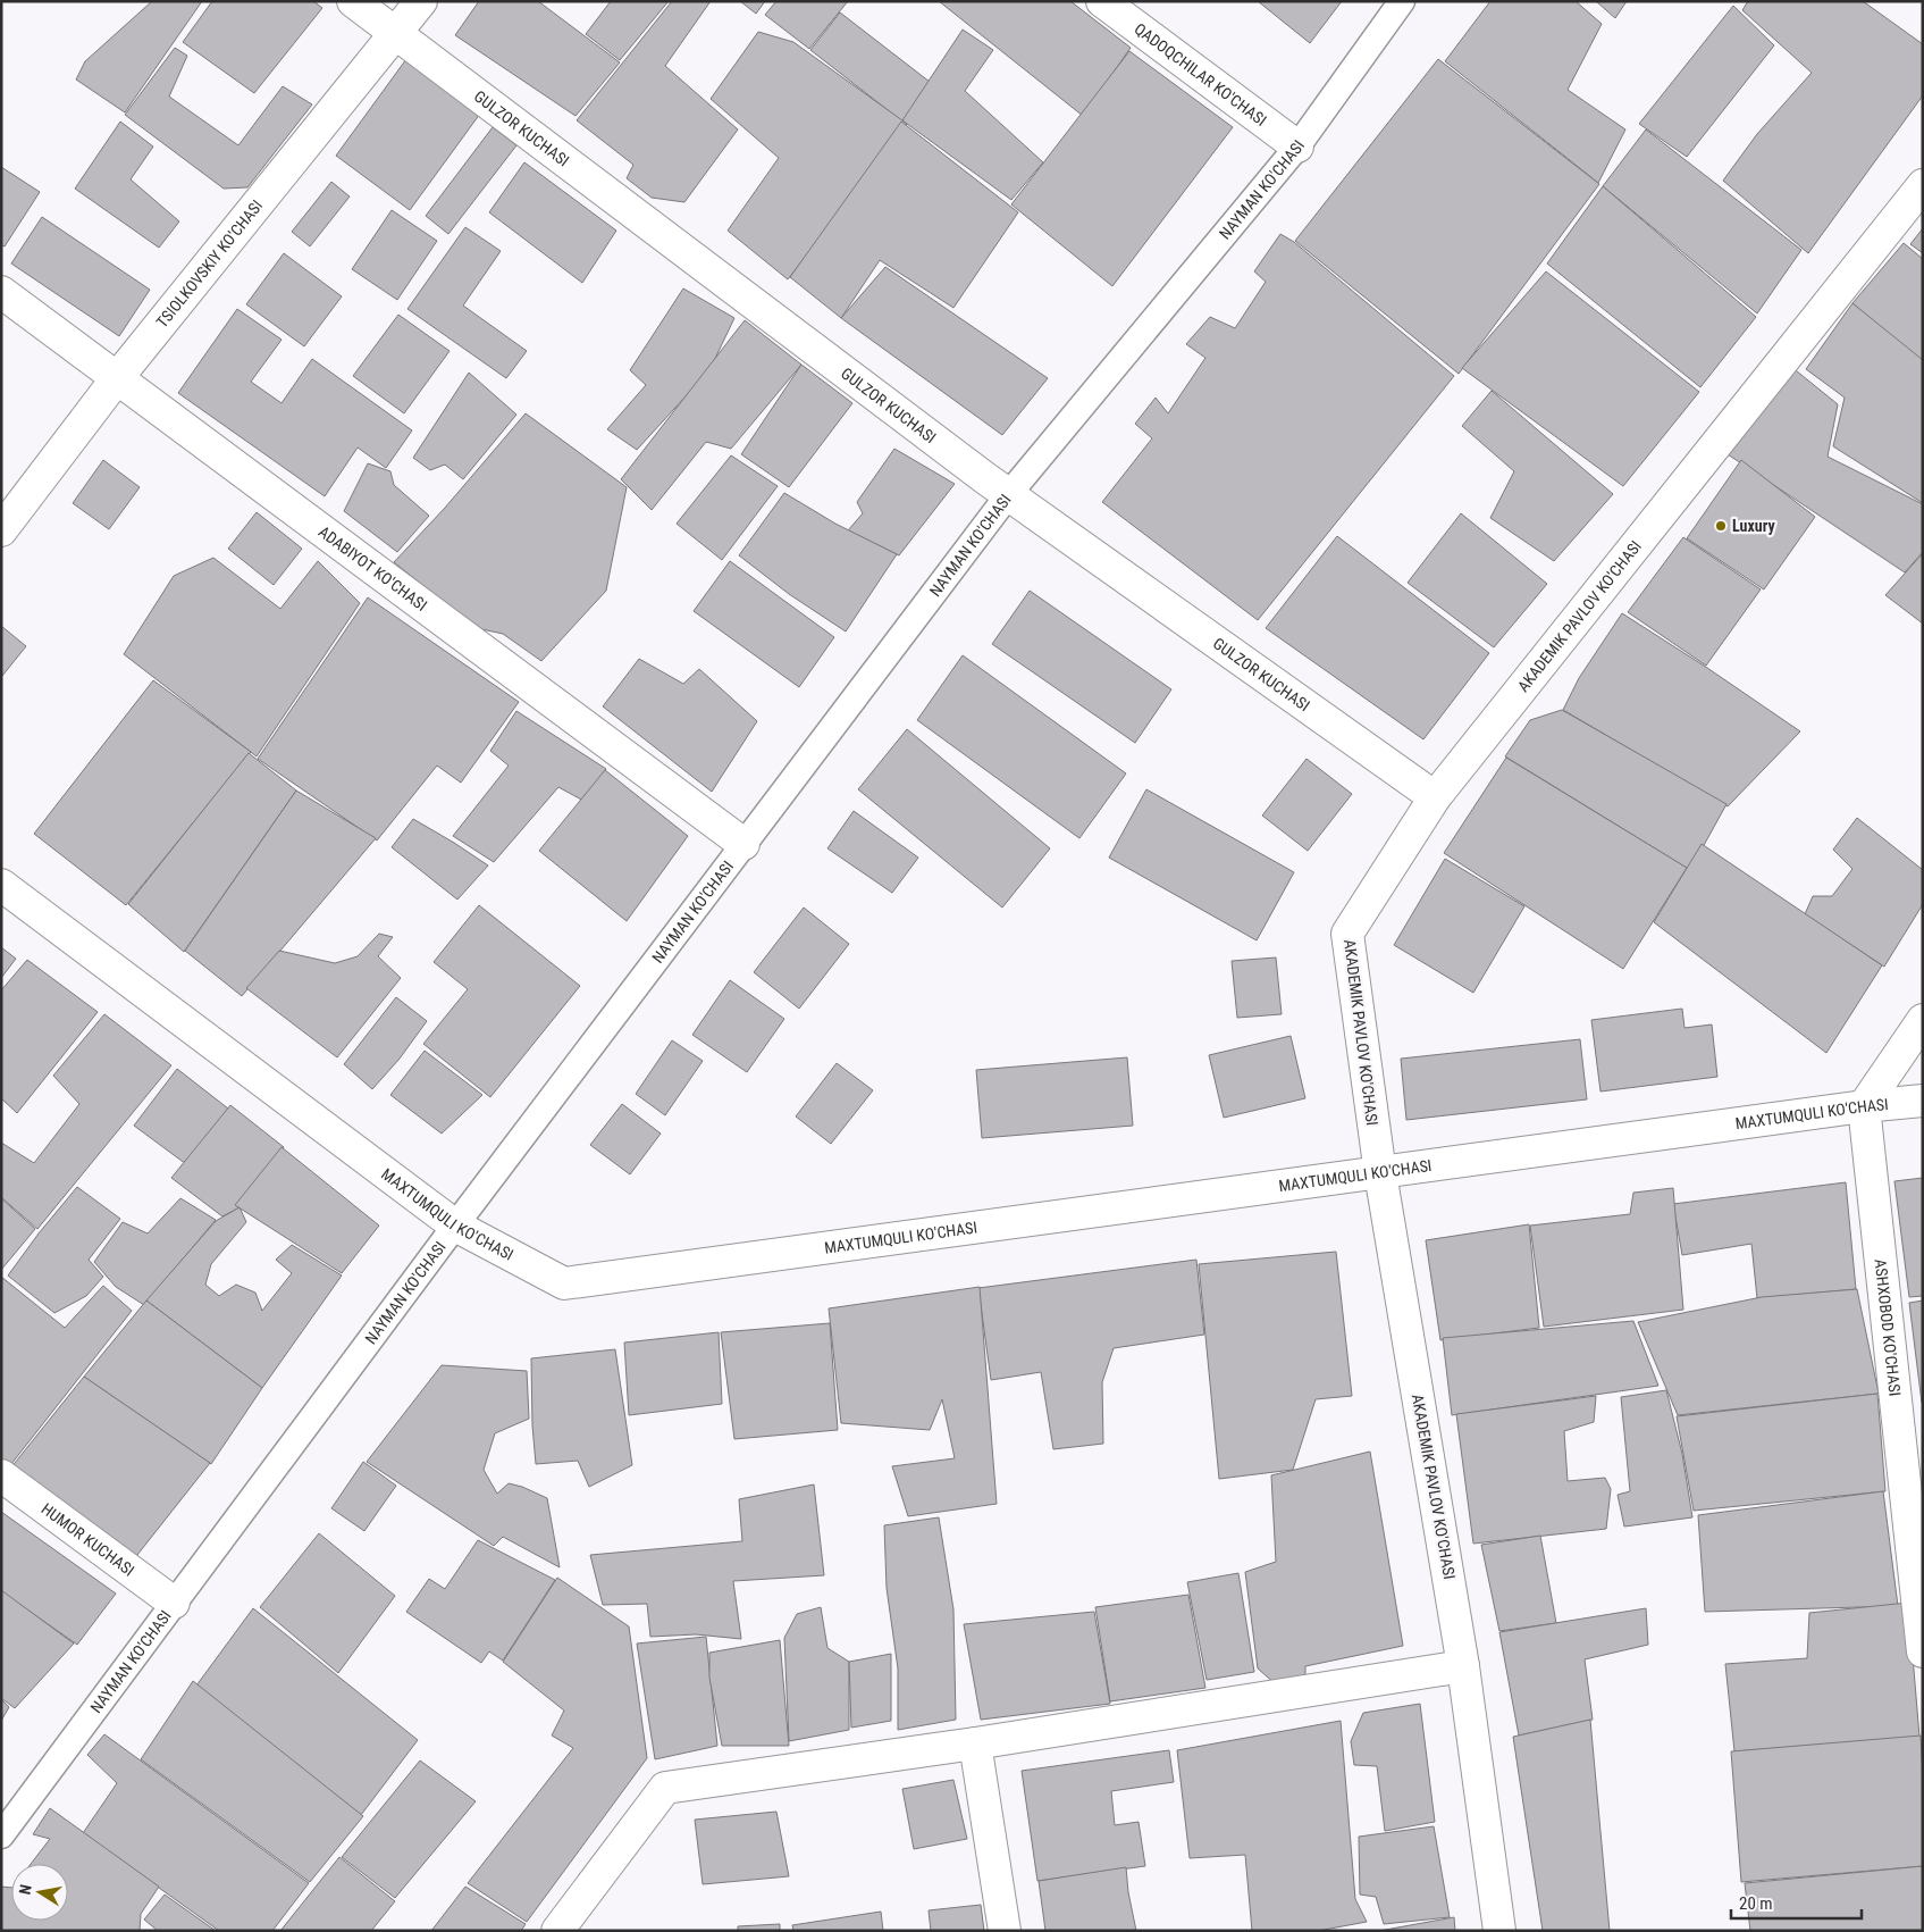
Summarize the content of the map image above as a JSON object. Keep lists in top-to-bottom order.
{
  "streets": {
    "street": [
      "QADOQCHILAR KO'CHASI",
      "GULZOR KUCHASI",
      "TSIOLKOVSKIY KO'CHASI",
      "ADABIYOT KO'CHASI",
      "AKADEMIK PAVLOV KO'CHASI",
      "MAXTUMQULI KO'CHASI",
      "ASHXOBOD KO'CHASI",
      "HUMOR KUCHASI"
    ],
    "lane": ["NAYMAN KO'CHASI"]
  },
  "crossings": [
    ["QADOQCHILAR KO'CHASI", "NAYMAN KO'CHASI"],
    ["GULZOR KUCHASI", "NAYMAN KO'CHASI"],
    ["GULZOR KUCHASI", "TSIOLKOVSKIY KO'CHASI"],
    ["GULZOR KUCHASI", "AKADEMIK PAVLOV KO'CHASI"],
    ["NAYMAN KO'CHASI", "ADABIYOT KO'CHASI"],
    ["NAYMAN KO'CHASI", "MAXTUMQULI KO'CHASI"],
    ["NAYMAN KO'CHASI", "HUMOR KUCHASI"],
    ["TSIOLKOVSKIY KO'CHASI", "ADABIYOT KO'CHASI"],
    ["AKADEMIK PAVLOV KO'CHASI", "MAXTUMQULI KO'CHASI"],
    ["MAXTUMQULI KO'CHASI", "ASHXOBOD KO'CHASI"]
  ],
  "places": ["Luxury"],
  "scale_bar": "20 m",
  "north": "left"
}
